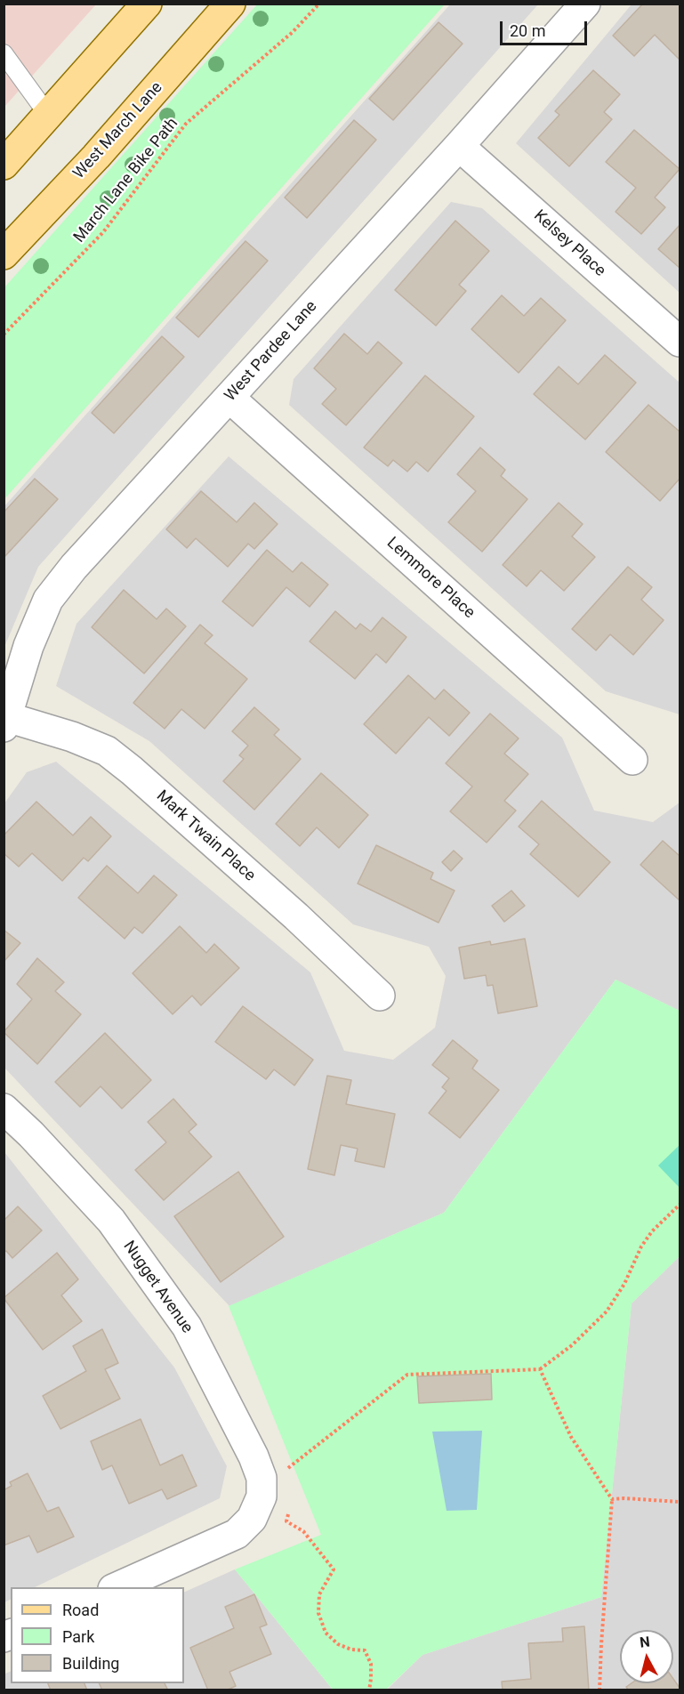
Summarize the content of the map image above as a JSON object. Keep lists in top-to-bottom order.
{
  "streets": {
    "main road": ["West March Lane"],
    "street": [
      "Kelsey Place",
      "West Pardee Lane",
      "Lemmore Place",
      "Mark Twain Place",
      "Nugget Avenue"
    ],
    "path": ["March Lane Bike Path"]
  },
  "crossings": [
    ["Kelsey Place", "West Pardee Lane"],
    ["West Pardee Lane", "Lemmore Place"],
    ["West Pardee Lane", "Mark Twain Place"]
  ],
  "legend": ["Road", "Park", "Building"],
  "scale_bar": "20 m",
  "north": "top"
}
